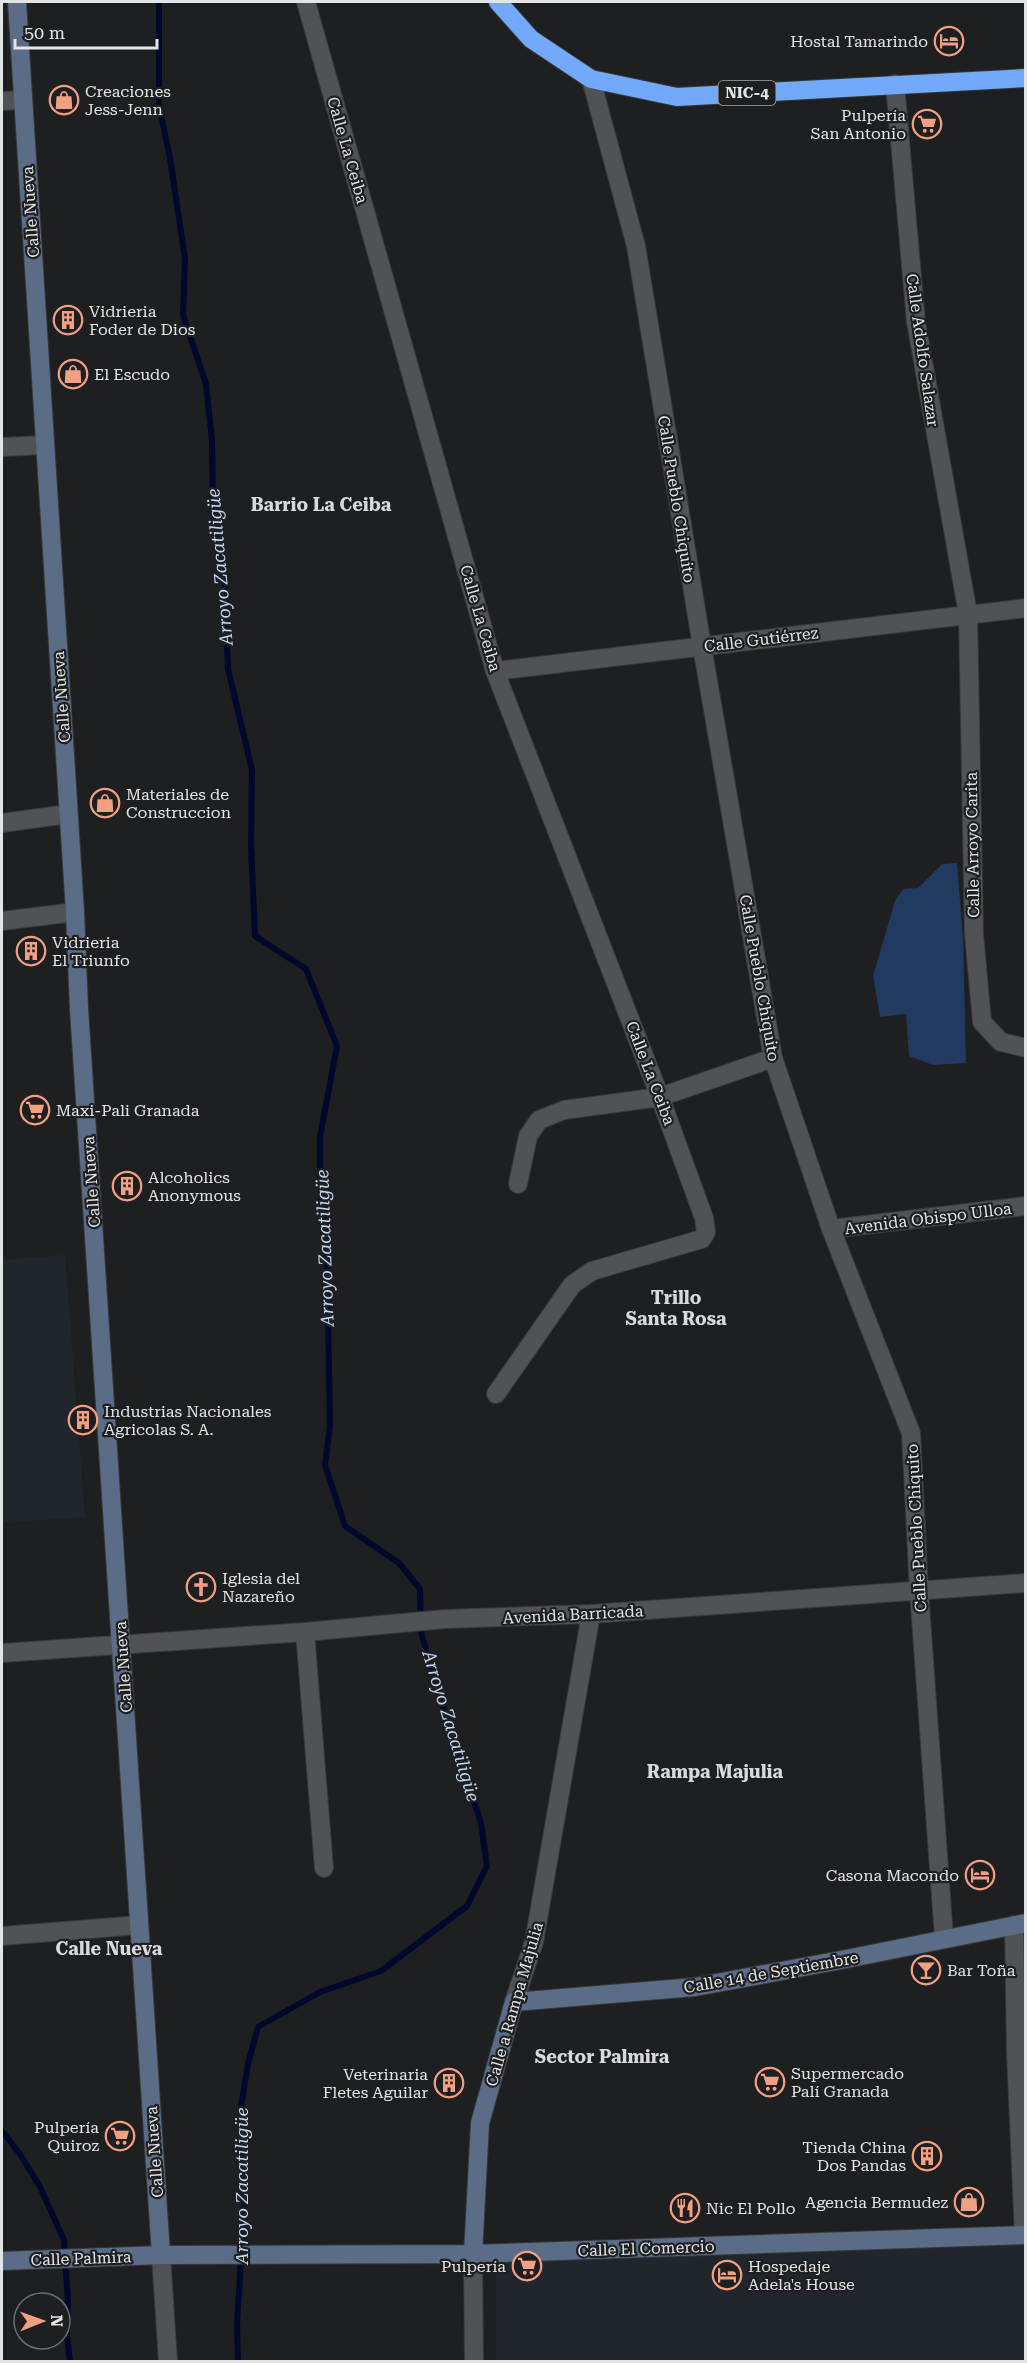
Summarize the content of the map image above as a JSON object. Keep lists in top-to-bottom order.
{
  "streets": {
    "highway": ["NIC-4"],
    "street": [
      "Calle La Ceiba",
      "Calle Nueva",
      "Calle Adolfo Salazar",
      "Calle Pueblo Chiquito",
      "Calle Gutiérrez",
      "Calle Arroyo Carita",
      "Avenida Obispo Ulloa",
      "Avenida Barricada",
      "Calle 14 de Septiembre",
      "Calle a Rampa Majulia",
      "Calle El Comercio",
      "Calle Palmira"
    ]
  },
  "crossings": [
    ["NIC-4", "Calle Adolfo Salazar"],
    ["NIC-4", "Calle Pueblo Chiquito"],
    ["Calle La Ceiba", "Calle Gutiérrez"],
    ["Calle Nueva", "Avenida Barricada"],
    ["Calle Nueva", "Calle Palmira"],
    ["Calle Adolfo Salazar", "Calle Gutiérrez"],
    ["Calle Adolfo Salazar", "Calle Arroyo Carita"],
    ["Calle Pueblo Chiquito", "Calle Gutiérrez"],
    ["Calle Pueblo Chiquito", "Avenida Obispo Ulloa"],
    ["Calle Pueblo Chiquito", "Avenida Barricada"],
    ["Calle Pueblo Chiquito", "Calle 14 de Septiembre"],
    ["Calle Gutiérrez", "Calle Arroyo Carita"],
    ["Avenida Barricada", "Calle a Rampa Majulia"],
    ["Calle 14 de Septiembre", "Calle a Rampa Majulia"],
    ["Calle a Rampa Majulia", "Calle El Comercio"],
    ["Calle El Comercio", "Calle Palmira"]
  ],
  "districts": [
    "Barrio La Ceiba",
    "Trillo Santa Rosa",
    "Rampa Majulia",
    "Calle Nueva",
    "Sector Palmira"
  ],
  "water": ["Arroyo Zacatiligüe"],
  "places": {
    "hotel": ["Hostal Tamarindo", "Casona Macondo", "Hospedaje Adela's House"],
    "shop": [
      "Creaciones Jess-Jenn",
      "El Escudo",
      "Materiales de Construccion",
      "Agencia Bermudez"
    ],
    "supermarket": [
      "Pulpería San Antonio",
      "Maxi-Pali Granada",
      "Supermercado Palí Granada",
      "Pulpería Quiroz",
      "Pulpería"
    ],
    "building": [
      "Vidrieria Foder de Dios",
      "Vidrieria El Triunfo",
      "Alcoholics Anonymous",
      "Industrias Nacionales Agricolas S. A.",
      "Veterinaria Fletes Aguilar",
      "Tienda China Dos Pandas"
    ],
    "church": ["Iglesia del Nazareño"],
    "bar": ["Bar Toña"],
    "restaurant": ["Nic El Pollo"]
  },
  "scale_bar": "50 m",
  "north": "right"
}
